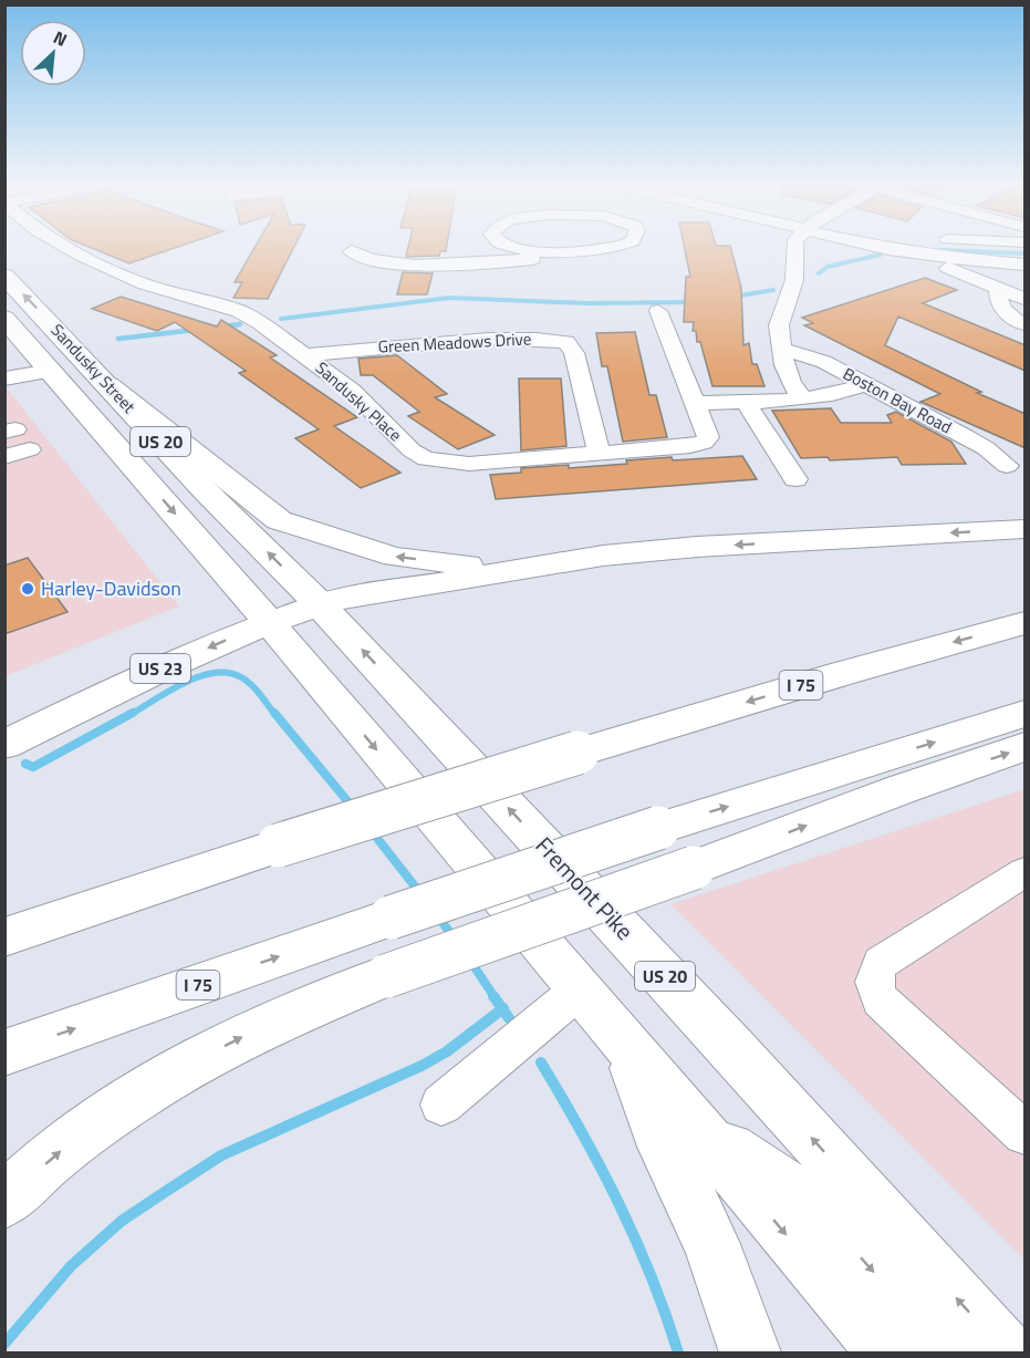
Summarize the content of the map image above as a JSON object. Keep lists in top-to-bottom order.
{
  "streets": {
    "main road": [
      "Sandusky Street",
      "US 20",
      "US 23",
      "I 75",
      "Fremont Pike"
    ],
    "street": ["Green Meadows Drive", "Boston Bay Road", "Sandusky Place"]
  },
  "crossings": [
    ["Green Meadows Drive", "Sandusky Place"],
    ["Sandusky Street", "US 20"],
    ["Sandusky Street", "US 23"],
    ["Sandusky Street", "Fremont Pike"],
    ["US 20", "US 23"],
    ["US 23", "Fremont Pike"]
  ],
  "places": ["Harley-Davidson"],
  "north": "top right"
}
